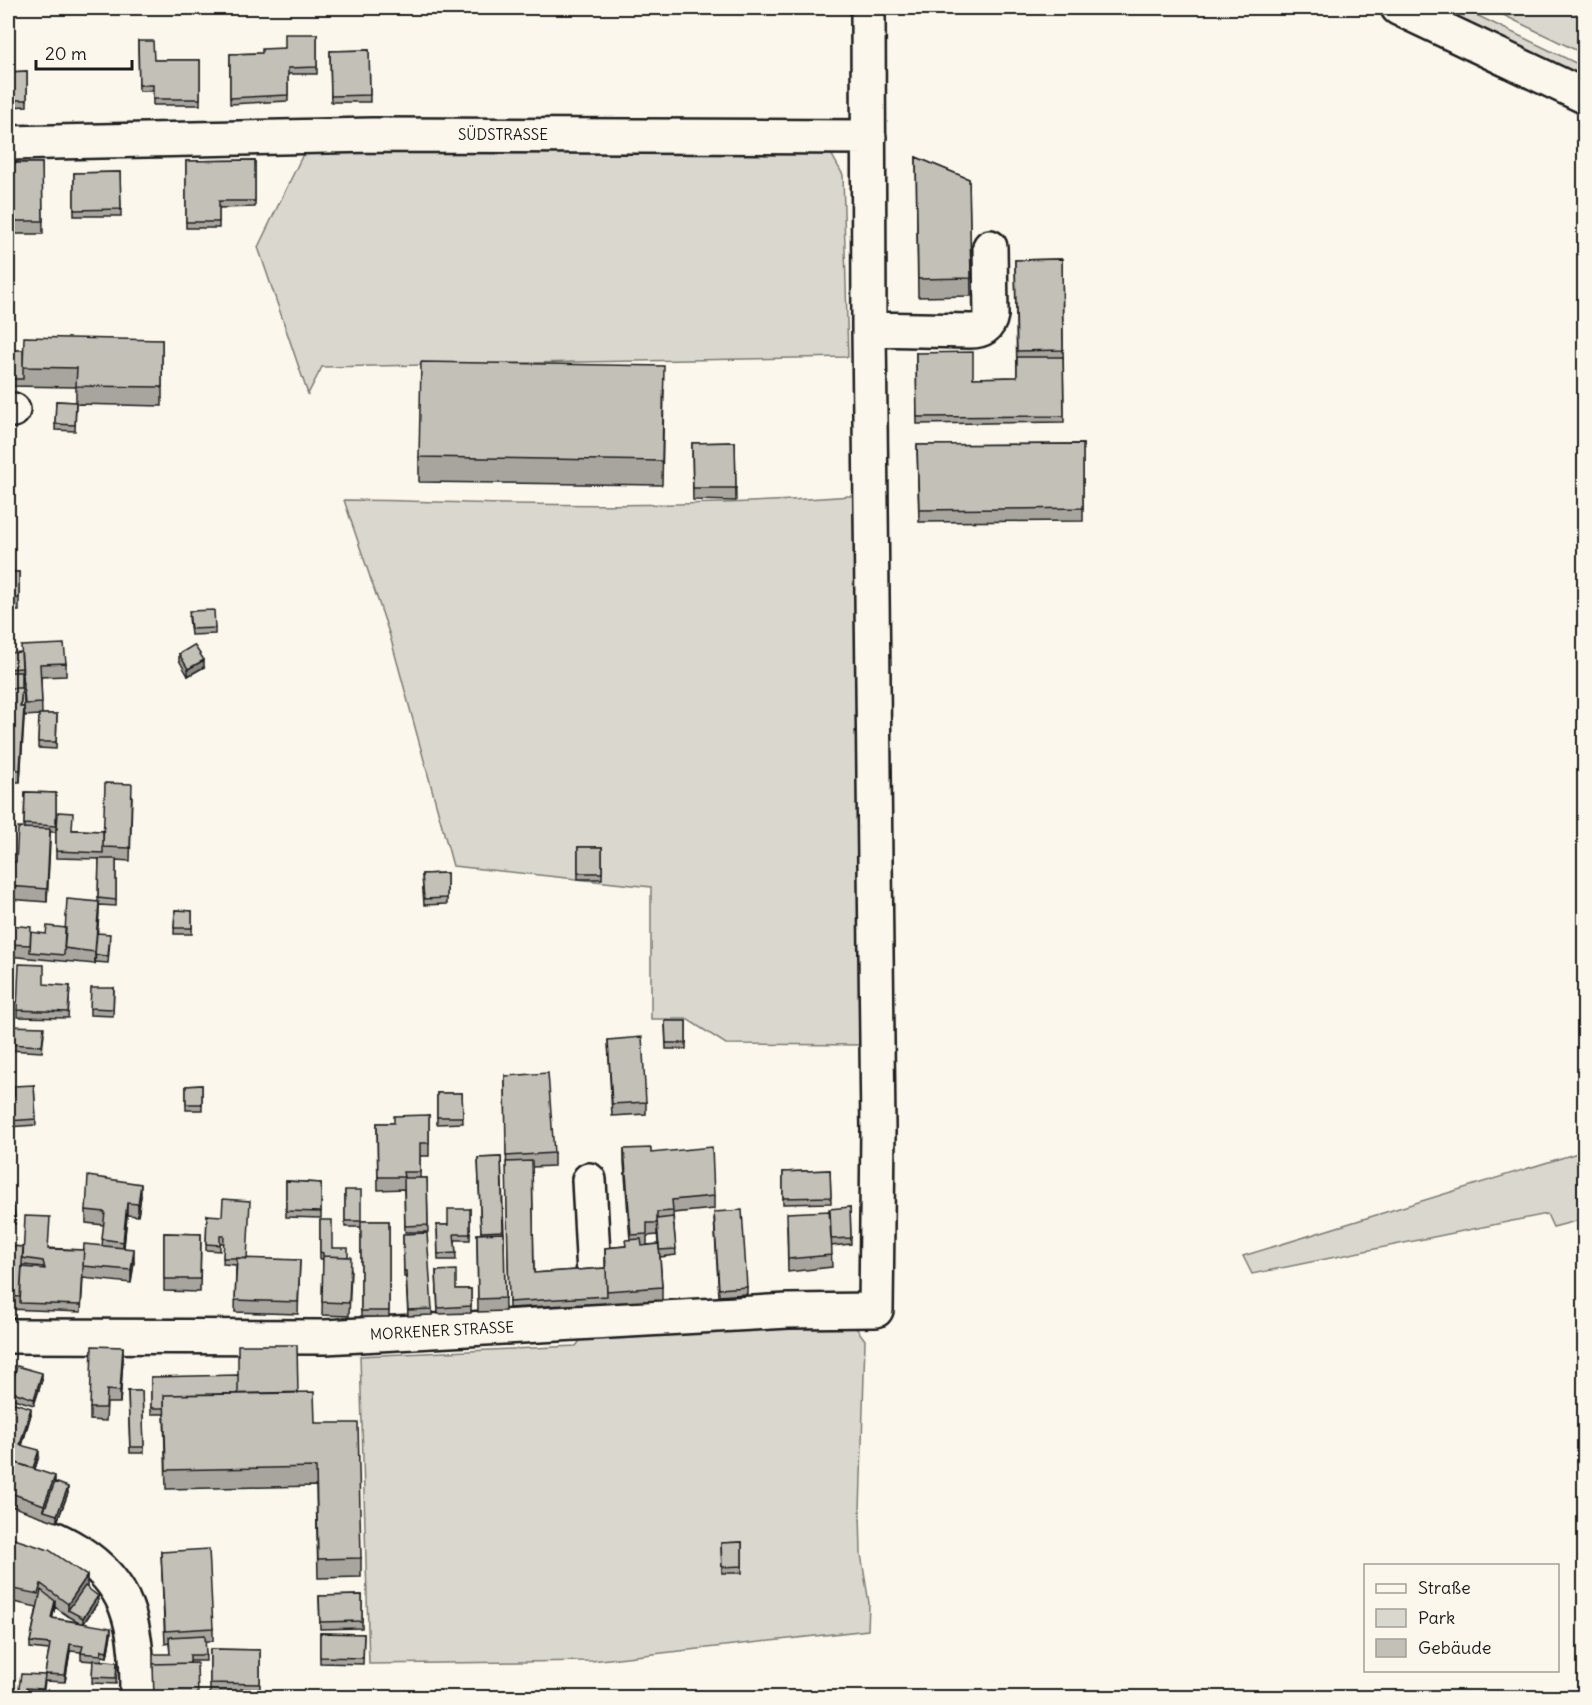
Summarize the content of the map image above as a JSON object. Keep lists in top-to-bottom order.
{
  "streets": {
    "street": ["SÜDSTRASSE", "MORKENER STRASSE"]
  },
  "legend": ["Straße", "Park", "Gebäude"],
  "scale_bar": "20 m"
}
